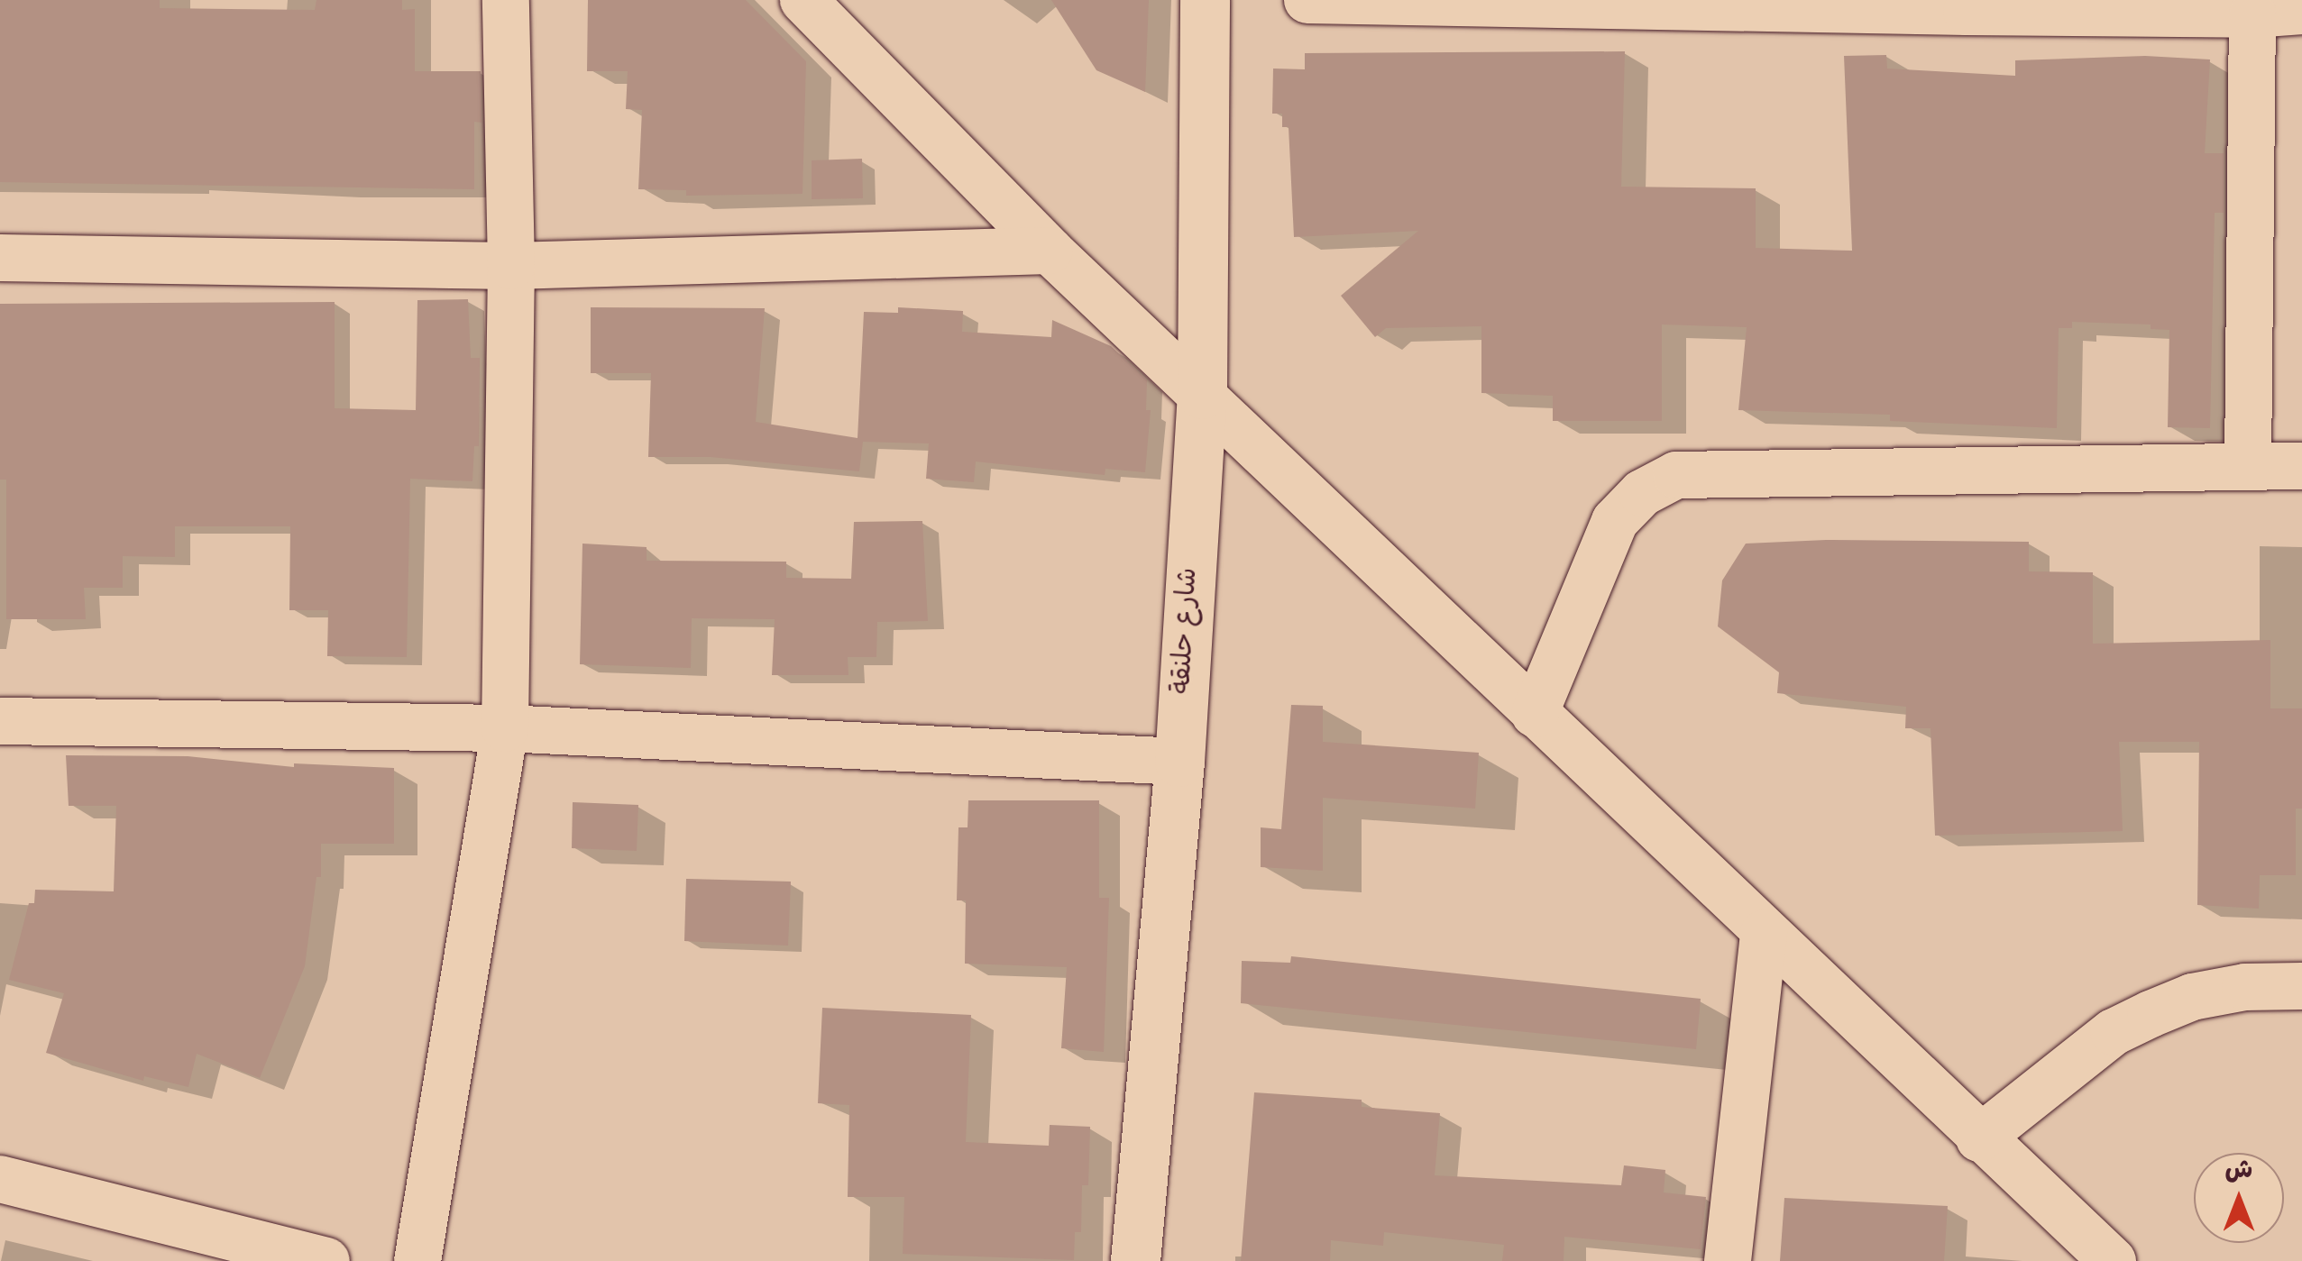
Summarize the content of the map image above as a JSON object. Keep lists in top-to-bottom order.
{
  "streets": {
    "street": ["شارع حلنقة"]
  },
  "north": "top"
}
